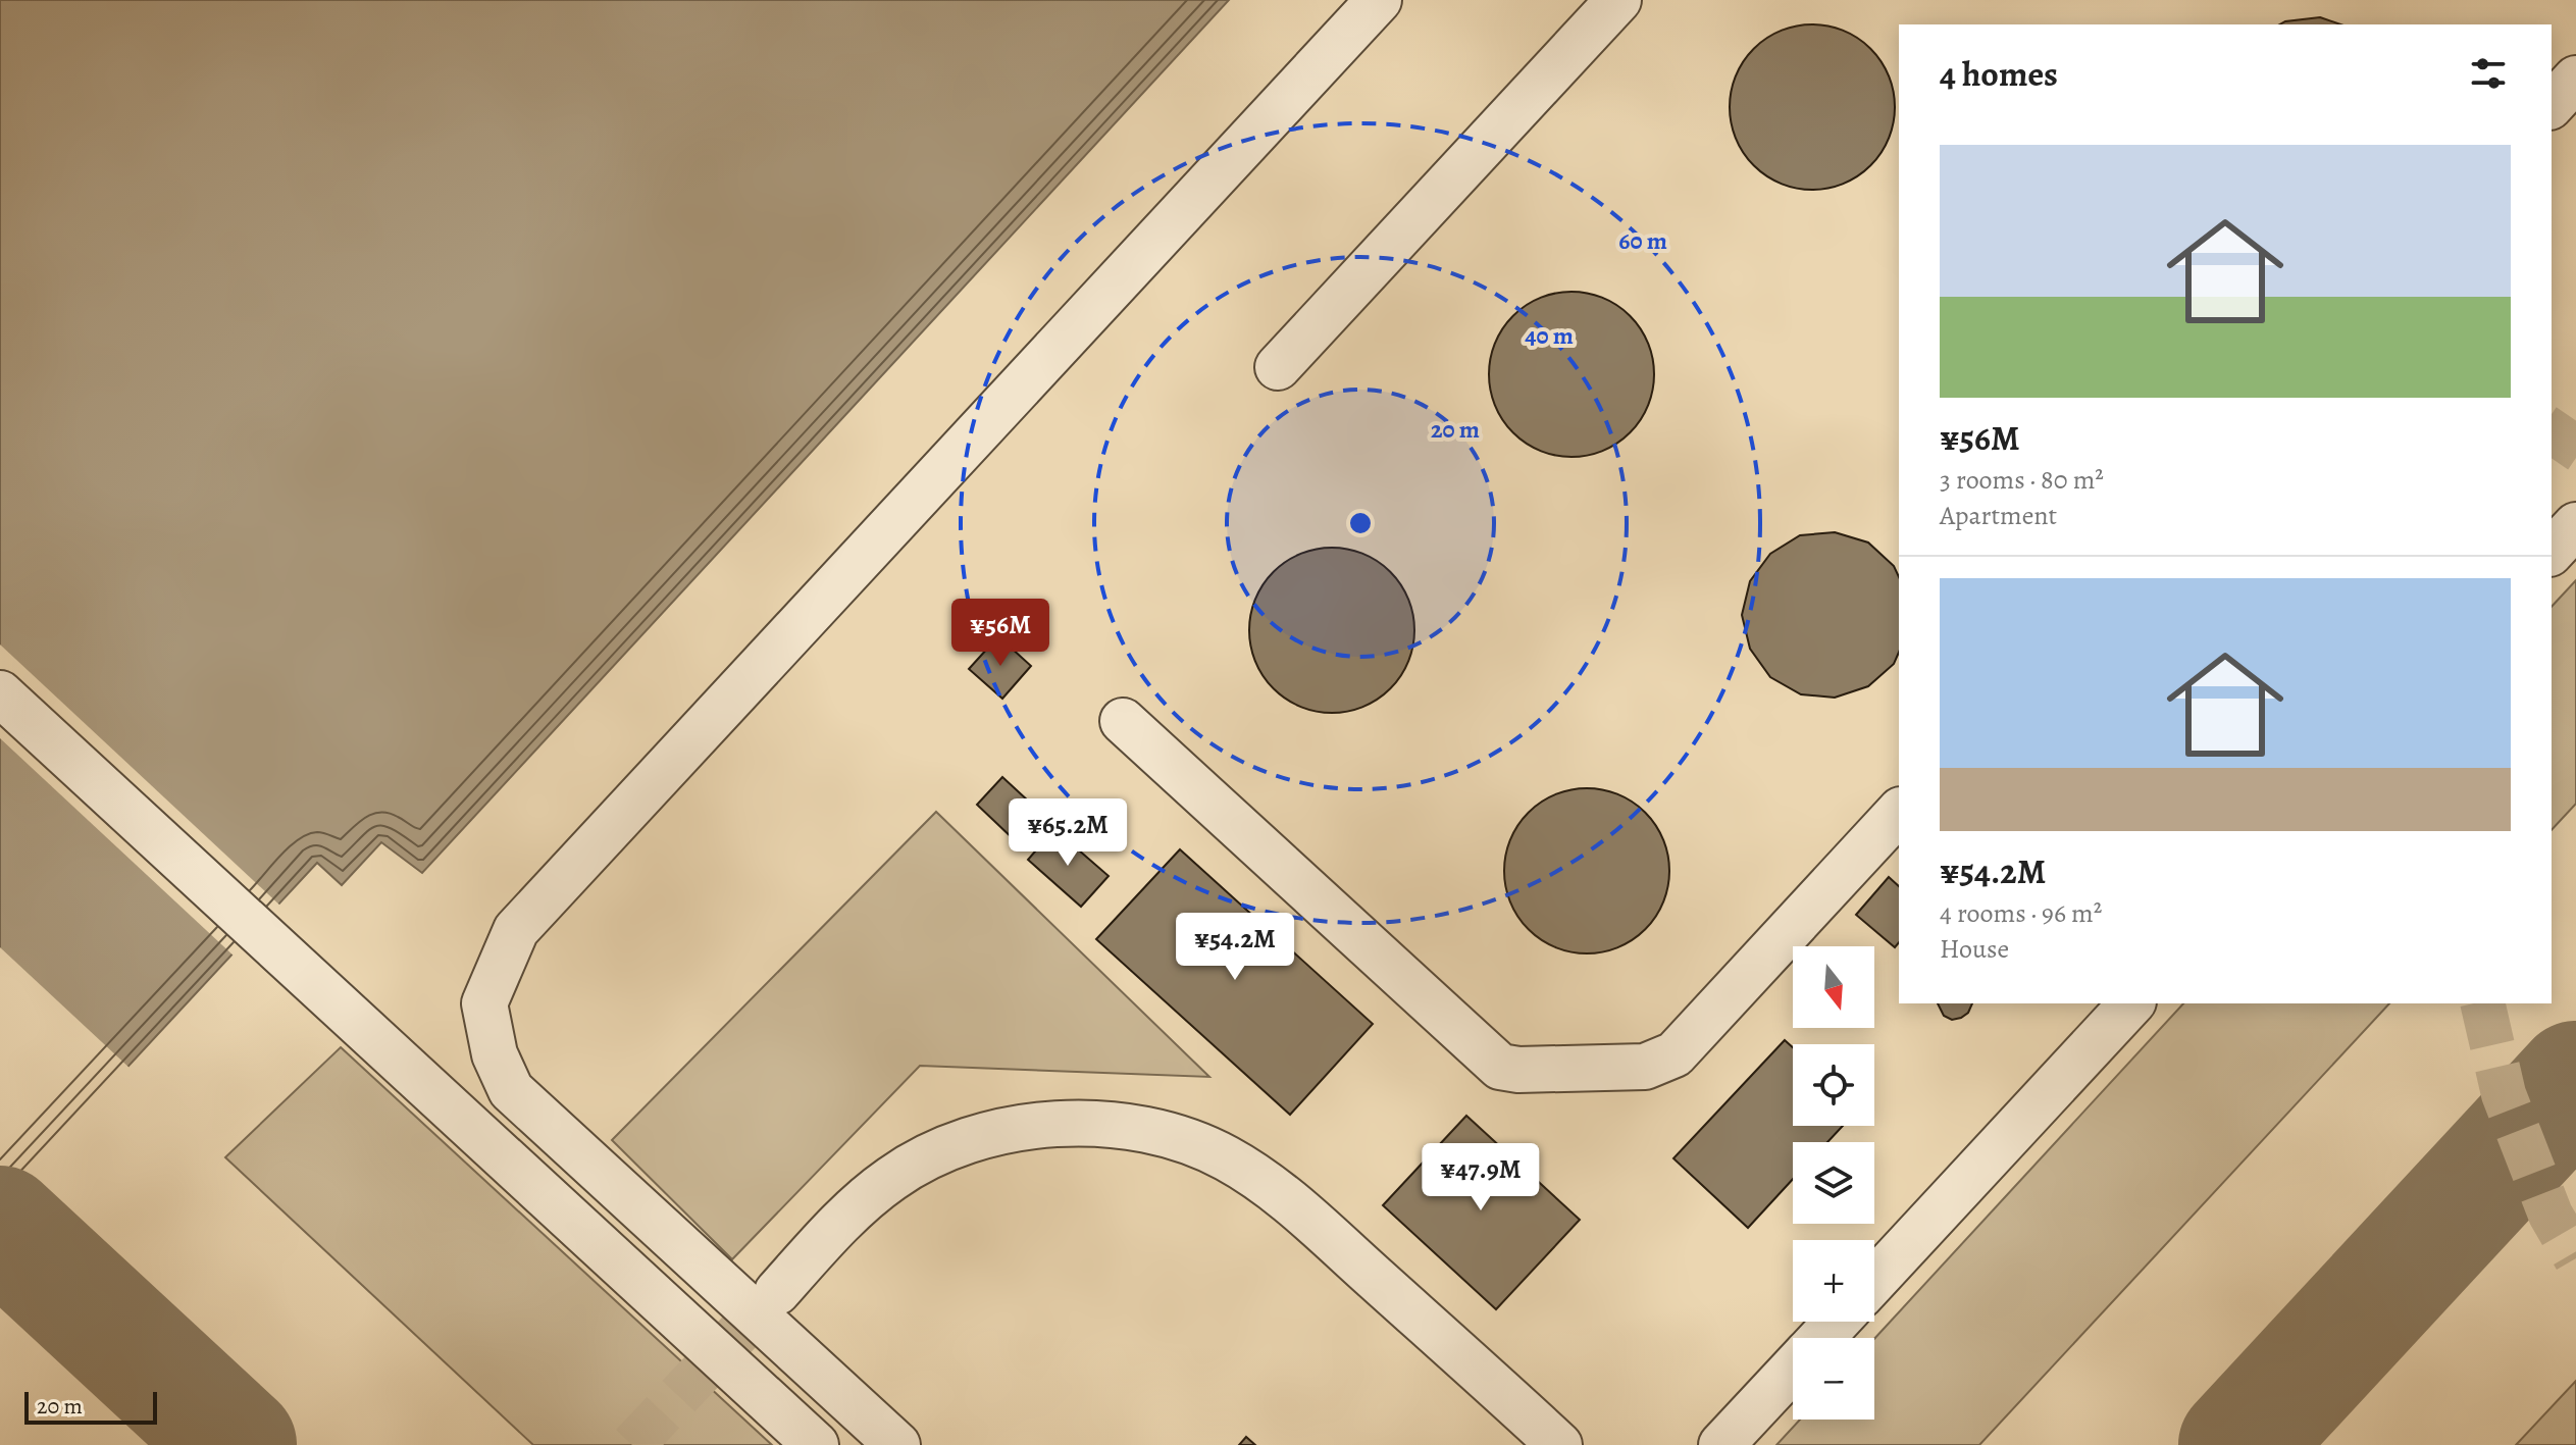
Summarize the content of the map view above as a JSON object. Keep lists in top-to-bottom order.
{
  "scale_bar": "20 m",
  "north": "bottom",
  "page": {
    "heading": "4 homes",
    "list": [
      {
        "name": "¥56M",
        "note": "3 rooms · 80 m² · Apartment"
      },
      {
        "name": "¥54.2M",
        "note": "4 rooms · 96 m² · House"
      }
    ],
    "price": [
      "¥56M",
      "¥65.2M",
      "¥54.2M",
      "¥47.9M"
    ],
    "map_buttons": ["+", "−"],
    "scale": "20 m"
  },
  "rings": ["60 m", "40 m", "20 m"]
}
